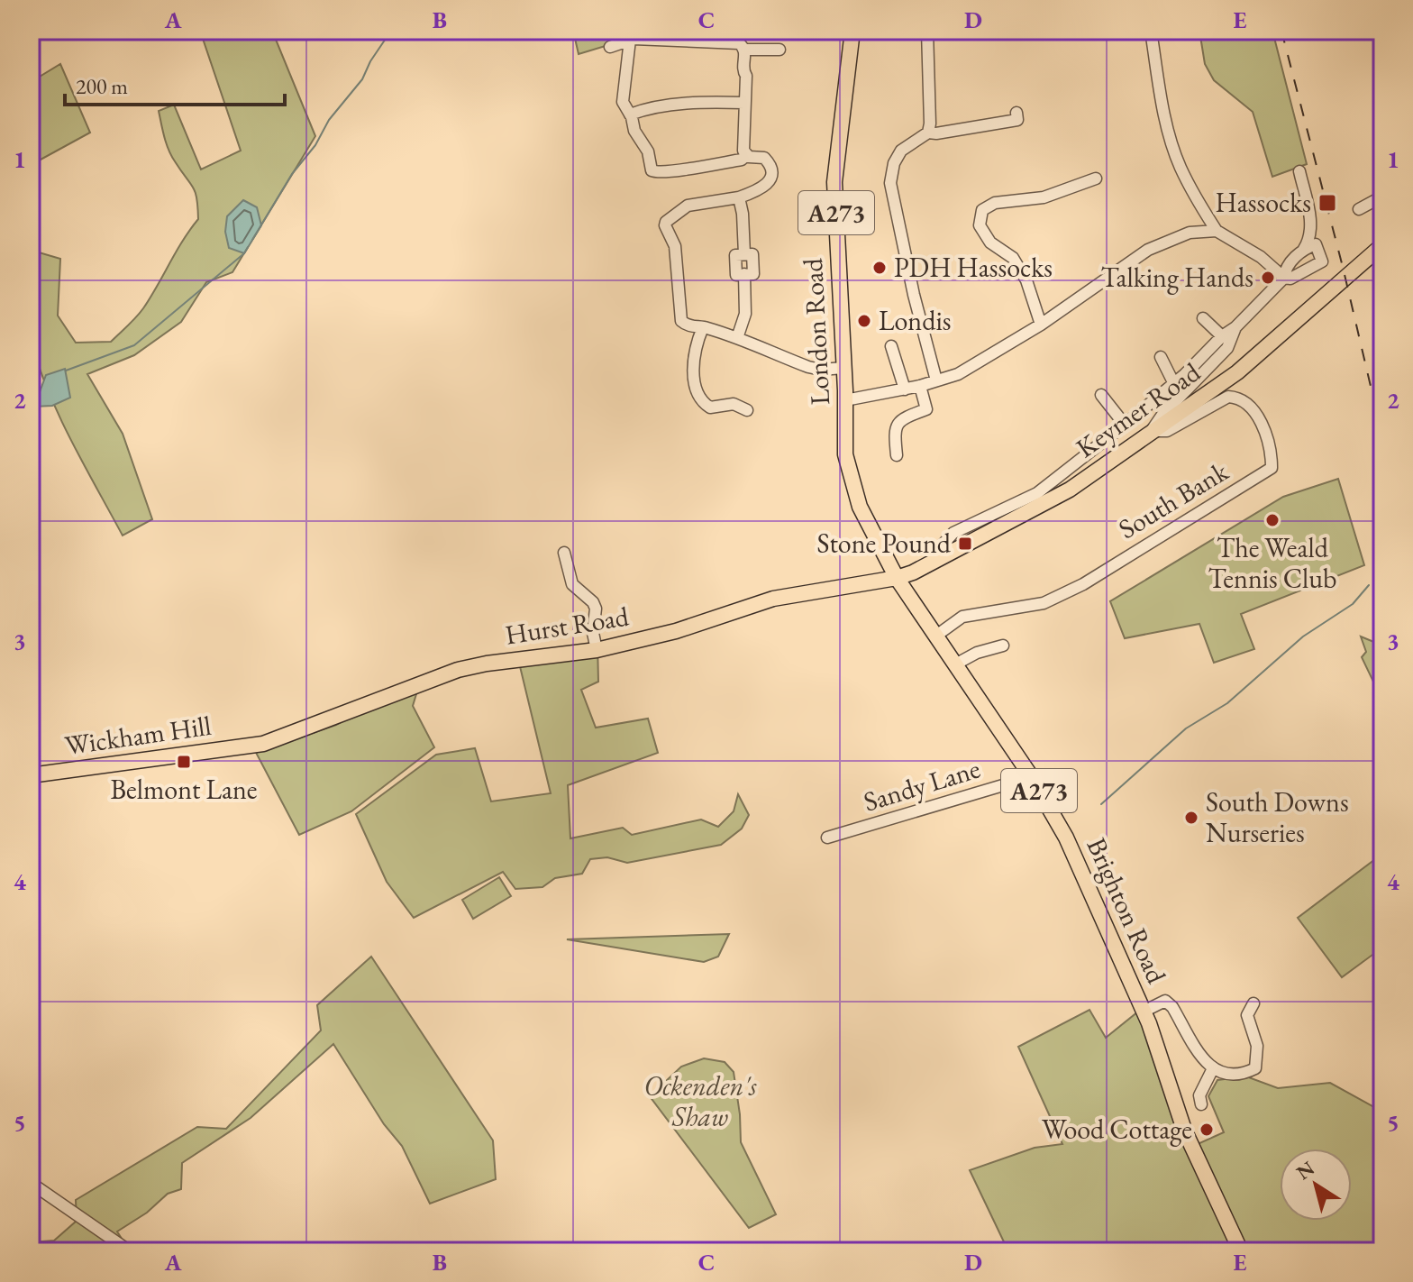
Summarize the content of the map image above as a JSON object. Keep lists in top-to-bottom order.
{
  "streets": {
    "main road": [
      "A273",
      "London Road",
      "Keymer Road",
      "Hurst Road",
      "Wickham Hill",
      "Brighton Road"
    ],
    "street": ["South Bank", "Sandy Lane"]
  },
  "crossings": [
    ["London Road", "Keymer Road"],
    ["London Road", "Hurst Road"],
    ["London Road", "Brighton Road"],
    ["Keymer Road", "South Bank"],
    ["Keymer Road", "Hurst Road"],
    ["Keymer Road", "Brighton Road"],
    ["South Bank", "Brighton Road"],
    ["Hurst Road", "Wickham Hill"],
    ["Hurst Road", "Brighton Road"],
    ["Sandy Lane", "Brighton Road"]
  ],
  "parks": ["Ockenden's Shaw"],
  "places": {
    "transit": ["Hassocks", "Stone Pound", "Belmont Lane"],
    "other": [
      "PDH Hassocks",
      "Talking Hands",
      "Londis",
      "The Weald Tennis Club",
      "South Downs Nurseries",
      "Wood Cottage"
    ]
  },
  "scale_bar": "200 m",
  "north": "top left",
  "grid": {
    "columns": [
      "A",
      "B",
      "C",
      "D",
      "E"
    ],
    "rows": [
      "1",
      "2",
      "3",
      "4",
      "5"
    ]
  }
}
